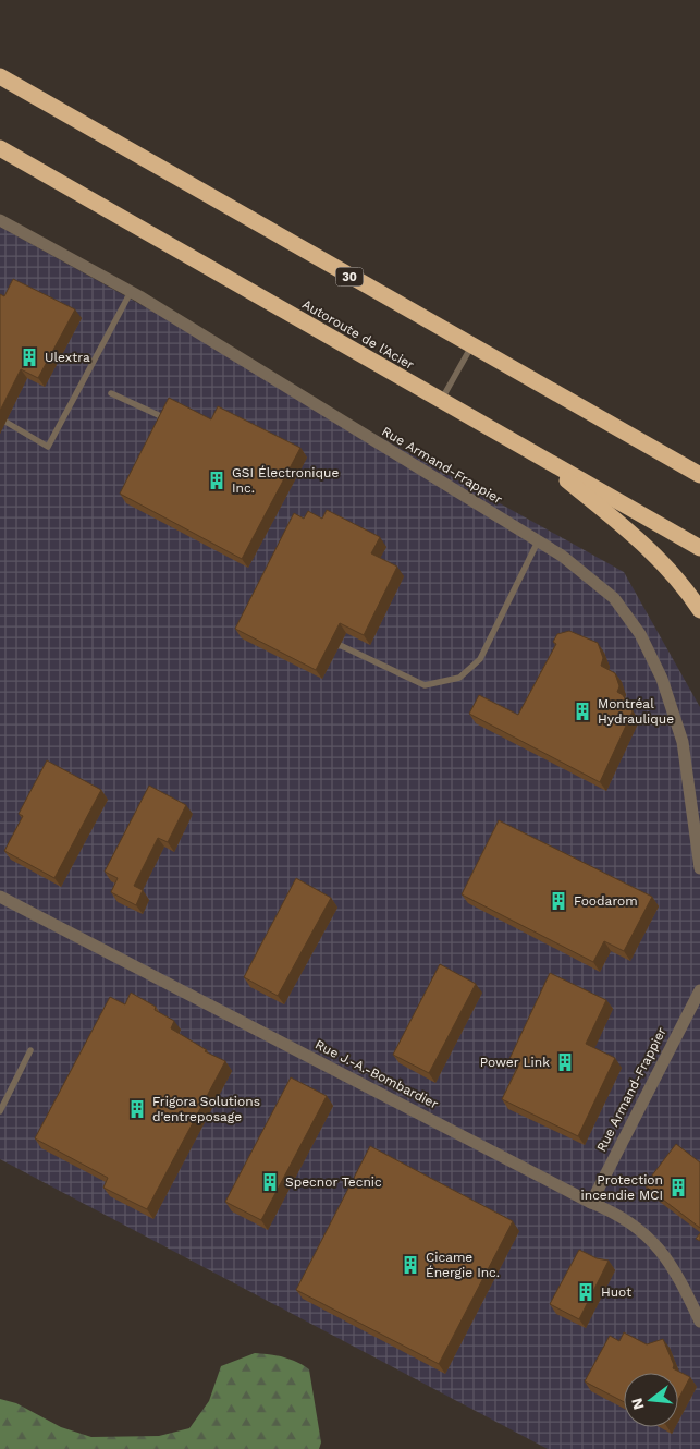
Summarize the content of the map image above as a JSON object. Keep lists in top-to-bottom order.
{
  "streets": {
    "highway": ["30", "Autoroute de l'Acier"],
    "street": ["Rue Armand-Frappier", "Rue J.-A.-Bombardier"]
  },
  "crossings": [
    ["Rue Armand-Frappier", "Rue J.-A.-Bombardier"]
  ],
  "places": {
    "building": [
      "Ulextra",
      "GSI Électronique Inc.",
      "Montréal Hydraulique",
      "Foodarom",
      "Power Link",
      "Frigora Solutions d'entreposage",
      "Specnor Tecnic",
      "Protection incendie MCI",
      "Cicame Énergie Inc.",
      "Huot"
    ]
  },
  "north": "left"
}
